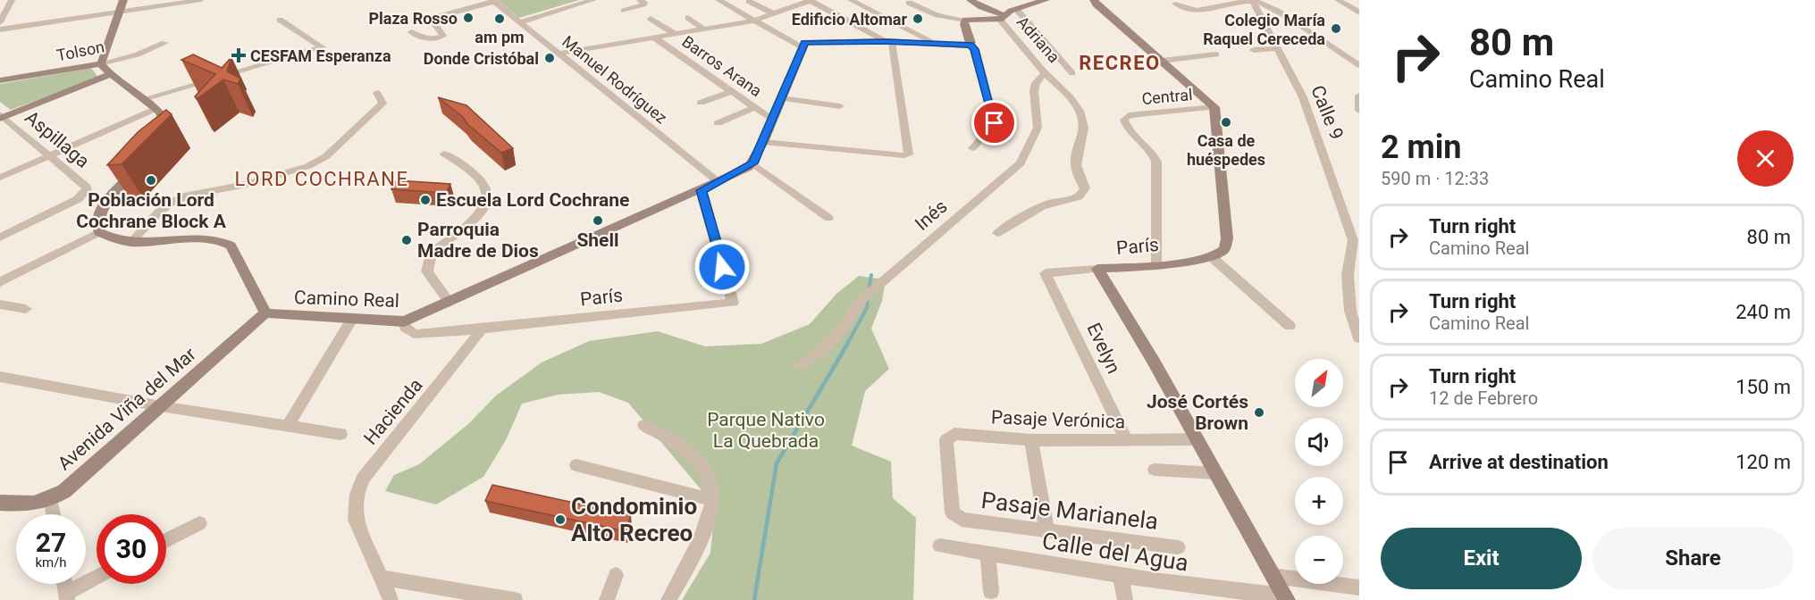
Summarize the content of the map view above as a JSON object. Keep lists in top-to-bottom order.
{
  "streets": {
    "street": [
      "Adriana",
      "Tolson",
      "Barros Arana",
      "Manuel Rodríguez",
      "Central",
      "Calle 9",
      "Aspillaga",
      "Inés",
      "París",
      "Camino Real",
      "Evelyn",
      "Avenida Viña del Mar",
      "Hacienda",
      "Pasaje Verónica",
      "Pasaje Marianela",
      "Calle del Agua"
    ]
  },
  "crossings": [
    ["Adriana", "Inés"],
    ["Manuel Rodríguez", "Camino Real"],
    ["Central", "París"],
    ["París", "Camino Real"],
    ["París", "Evelyn"],
    ["París", "Hacienda"],
    ["Camino Real", "Avenida Viña del Mar"],
    ["Evelyn", "Pasaje Verónica"],
    ["Pasaje Verónica", "Pasaje Marianela"]
  ],
  "districts": ["RECREO", "LORD COCHRANE"],
  "parks": ["Parque Nativo La Quebrada"],
  "places": {
    "other": [
      "Plaza Rosso",
      "am pm",
      "Edificio Altomar",
      "Colegio María Raquel Cereceda",
      "Donde Cristóbal",
      "Casa de huéspedes",
      "Población Lord Cochrane Block A",
      "Escuela Lord Cochrane",
      "Shell",
      "Parroquia Madre de Dios",
      "José Cortés Brown",
      "Condominio Alto Recreo"
    ],
    "health": ["CESFAM Esperanza"]
  },
  "north": "top right",
  "page": {
    "turn": ["80 m", "Camino Real"],
    "heading": ["2 min", "590 m · 12:33"],
    "list": [
      {
        "name": "Turn right",
        "note": "Camino Real",
        "value": "80 m"
      },
      {
        "name": "Turn right",
        "note": "Camino Real",
        "value": "240 m"
      },
      {
        "name": "Turn right",
        "note": "12 de Febrero",
        "value": "150 m"
      },
      {
        "name": "Arrive at destination",
        "value": "120 m"
      }
    ],
    "map_buttons": ["+", "−"],
    "speed": "27 km/h",
    "limit": "30",
    "buttons": ["Exit", "Share"]
  }
}
